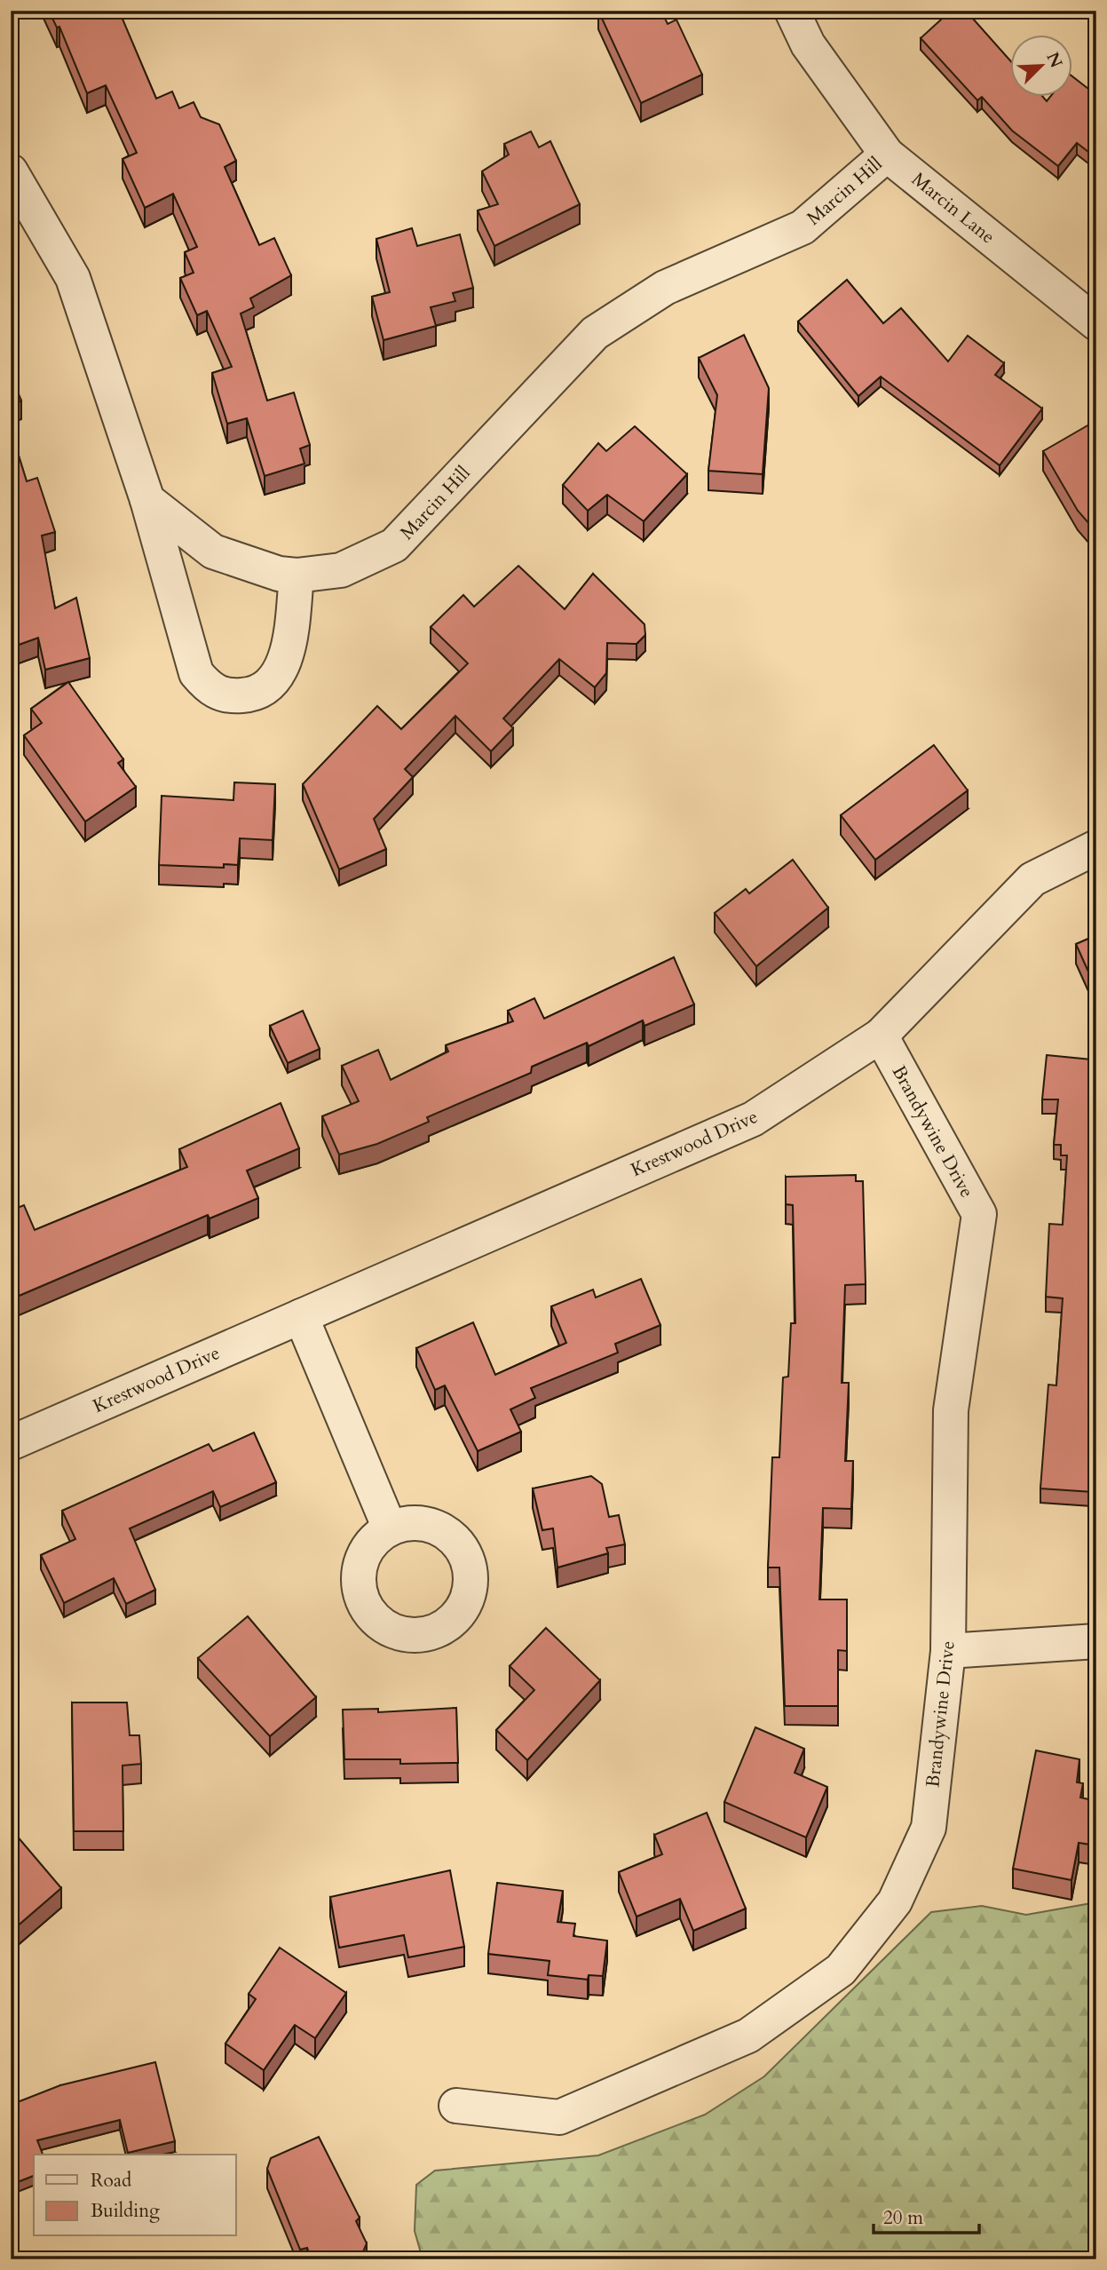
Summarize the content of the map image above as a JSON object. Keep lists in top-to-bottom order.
{
  "streets": {
    "street": [
      "Marcin Hill",
      "Marcin Lane",
      "Brandywine Drive",
      "Krestwood Drive"
    ]
  },
  "crossings": [
    ["Marcin Hill", "Marcin Lane"],
    ["Brandywine Drive", "Krestwood Drive"]
  ],
  "legend": ["Road", "Building"],
  "scale_bar": "20 m",
  "north": "top right"
}
